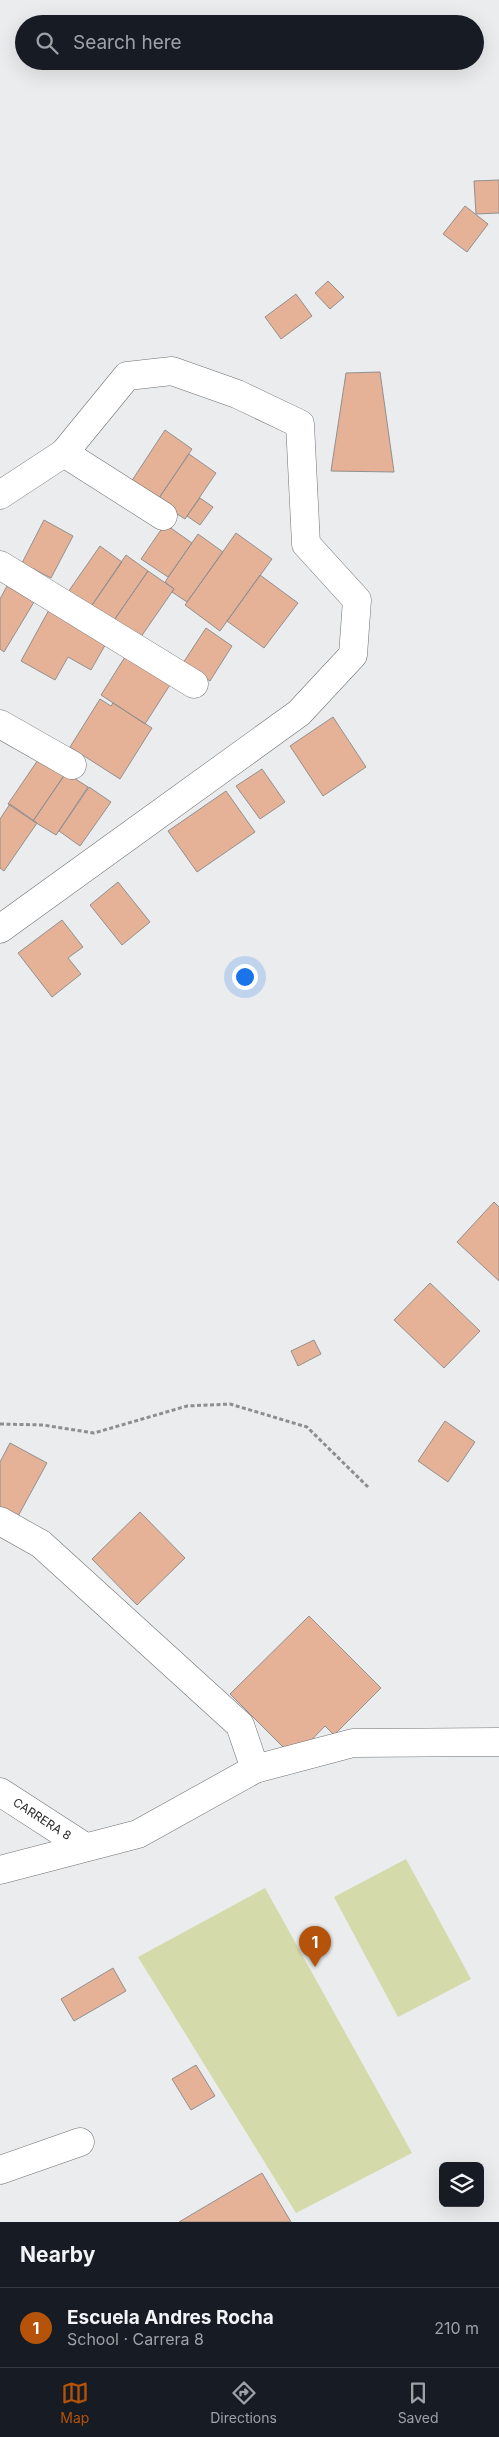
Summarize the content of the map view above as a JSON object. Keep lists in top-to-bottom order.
{
  "streets": {
    "street": ["CARRERA 8"]
  },
  "page": {
    "search": "Search here",
    "pins": "1",
    "heading": "Nearby",
    "list": [
      {
        "mark": "1",
        "name": "Escuela Andres Rocha",
        "note": "School · Carrera 8",
        "value": "210 m"
      }
    ],
    "nav": ["Map", "Directions", "Saved"]
  }
}
